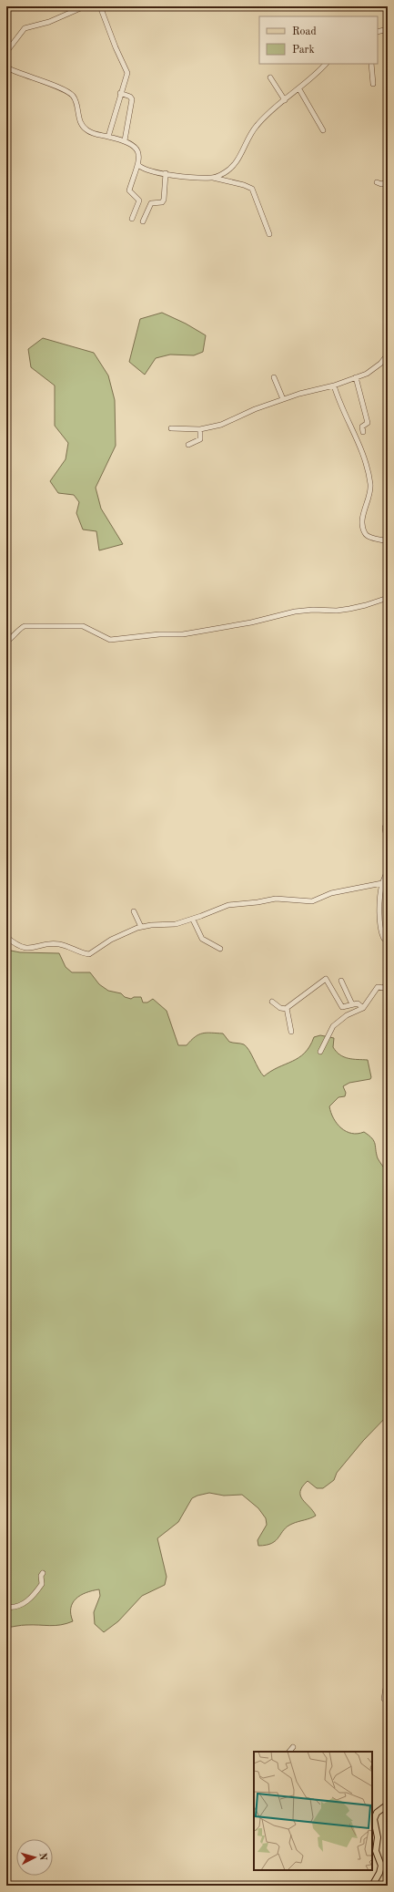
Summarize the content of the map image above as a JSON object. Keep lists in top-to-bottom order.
{
  "legend": ["Road", "Park"],
  "north": "right"
}
